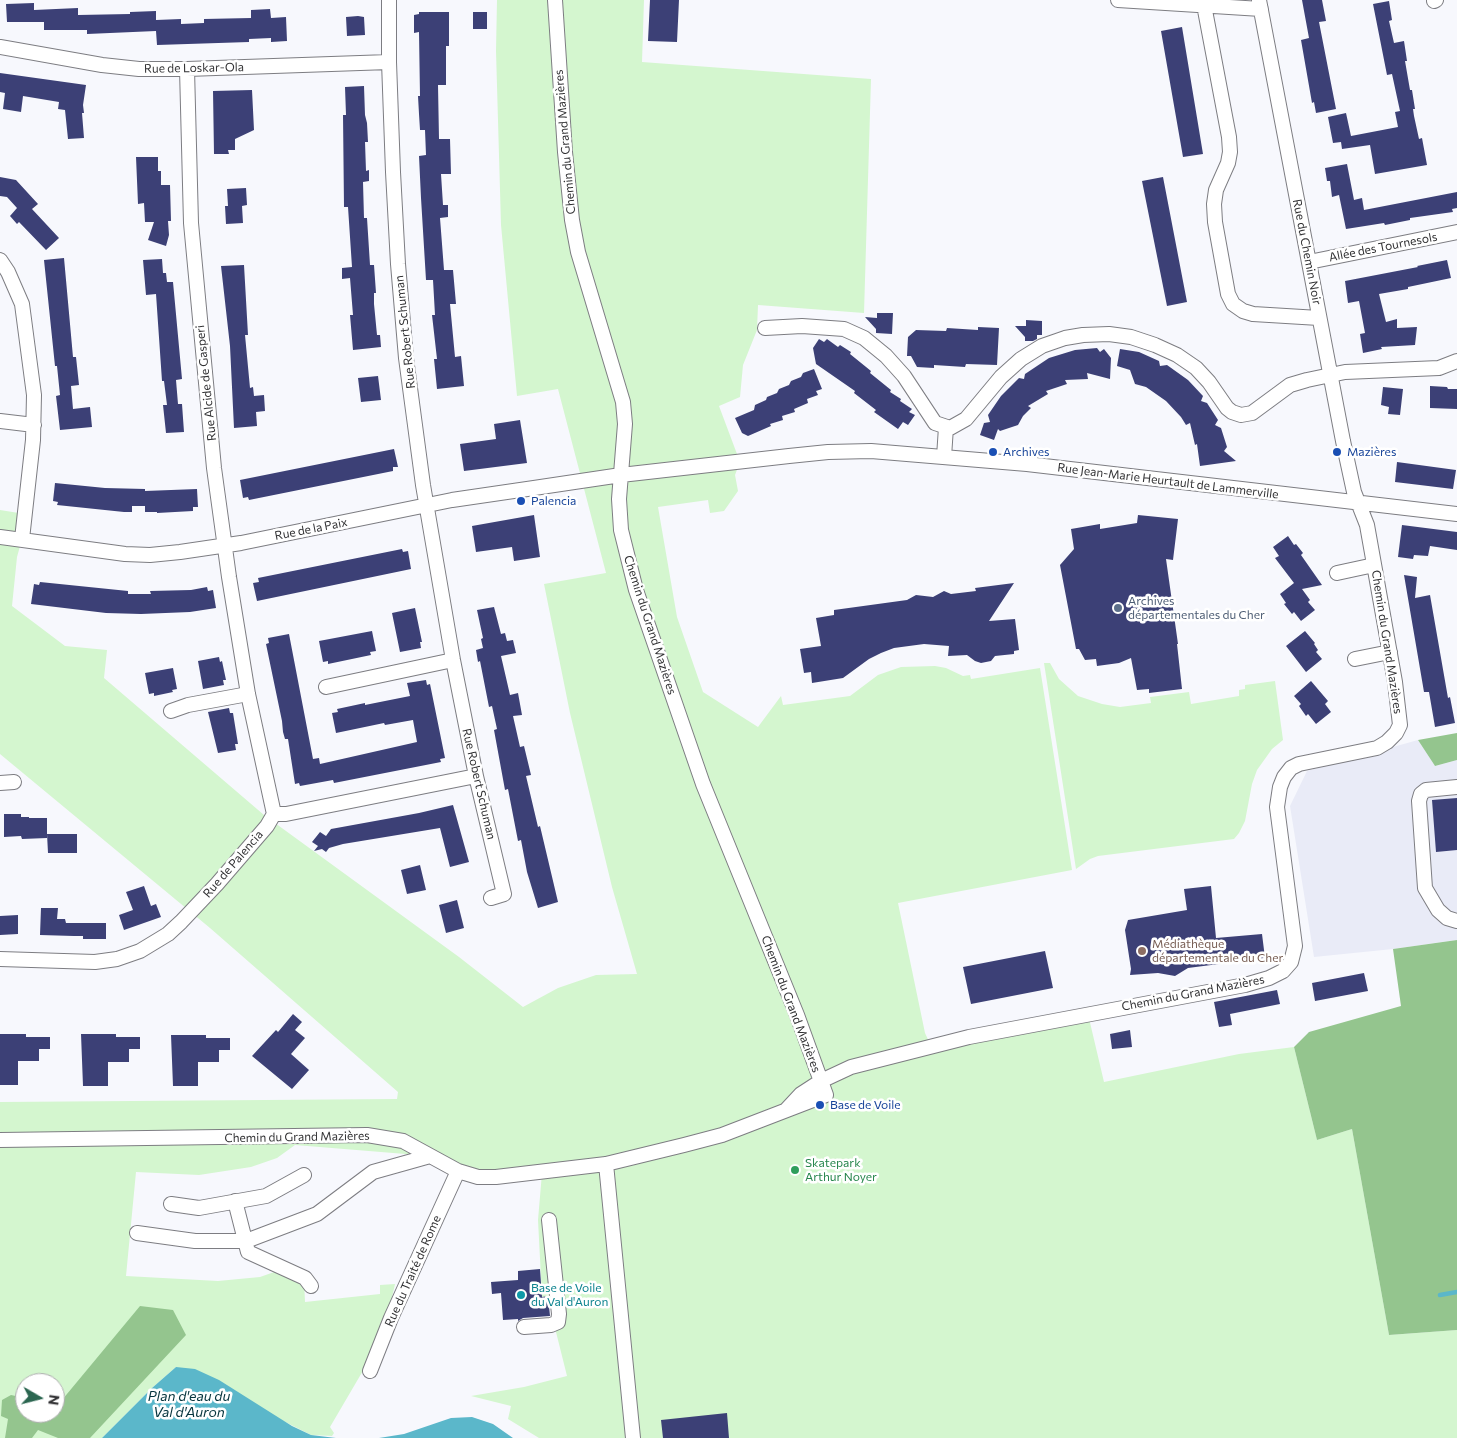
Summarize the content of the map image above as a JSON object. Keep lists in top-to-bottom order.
{
  "streets": {
    "street": [
      "Rue de Loskar-Ola",
      "Chemin du Grand Mazières",
      "Allée des Tournesols",
      "Rue du Chemin Noir",
      "Rue Robert Schuman",
      "Rue Alcide de Gasperi",
      "Rue Jean-Marie Heurtault de Lammerville",
      "Rue de la Paix",
      "Rue de Palencia",
      "Rue du Traité de Rome"
    ]
  },
  "crossings": [
    ["Rue de Loskar-Ola", "Rue Robert Schuman"],
    ["Rue de Loskar-Ola", "Rue Alcide de Gasperi"],
    ["Chemin du Grand Mazières", "Rue du Chemin Noir"],
    ["Chemin du Grand Mazières", "Rue Jean-Marie Heurtault de Lammerville"],
    ["Chemin du Grand Mazières", "Rue de la Paix"],
    ["Chemin du Grand Mazières", "Rue du Traité de Rome"],
    ["Allée des Tournesols", "Rue du Chemin Noir"],
    ["Rue du Chemin Noir", "Rue Jean-Marie Heurtault de Lammerville"],
    ["Rue Robert Schuman", "Rue de la Paix"],
    ["Rue Alcide de Gasperi", "Rue de la Paix"],
    ["Rue Alcide de Gasperi", "Rue de Palencia"],
    ["Rue Jean-Marie Heurtault de Lammerville", "Rue de la Paix"]
  ],
  "water": ["Plan d'eau du Val d'Auron"],
  "places": [
    "Archives",
    "Mazières",
    "Palencia",
    "Archives départementales du Cher",
    "Médiathèque départementale du Cher",
    "Base de Voile",
    "Skatepark Arthur Noyer",
    "Base de Voile du Val d'Auron"
  ],
  "north": "right"
}
